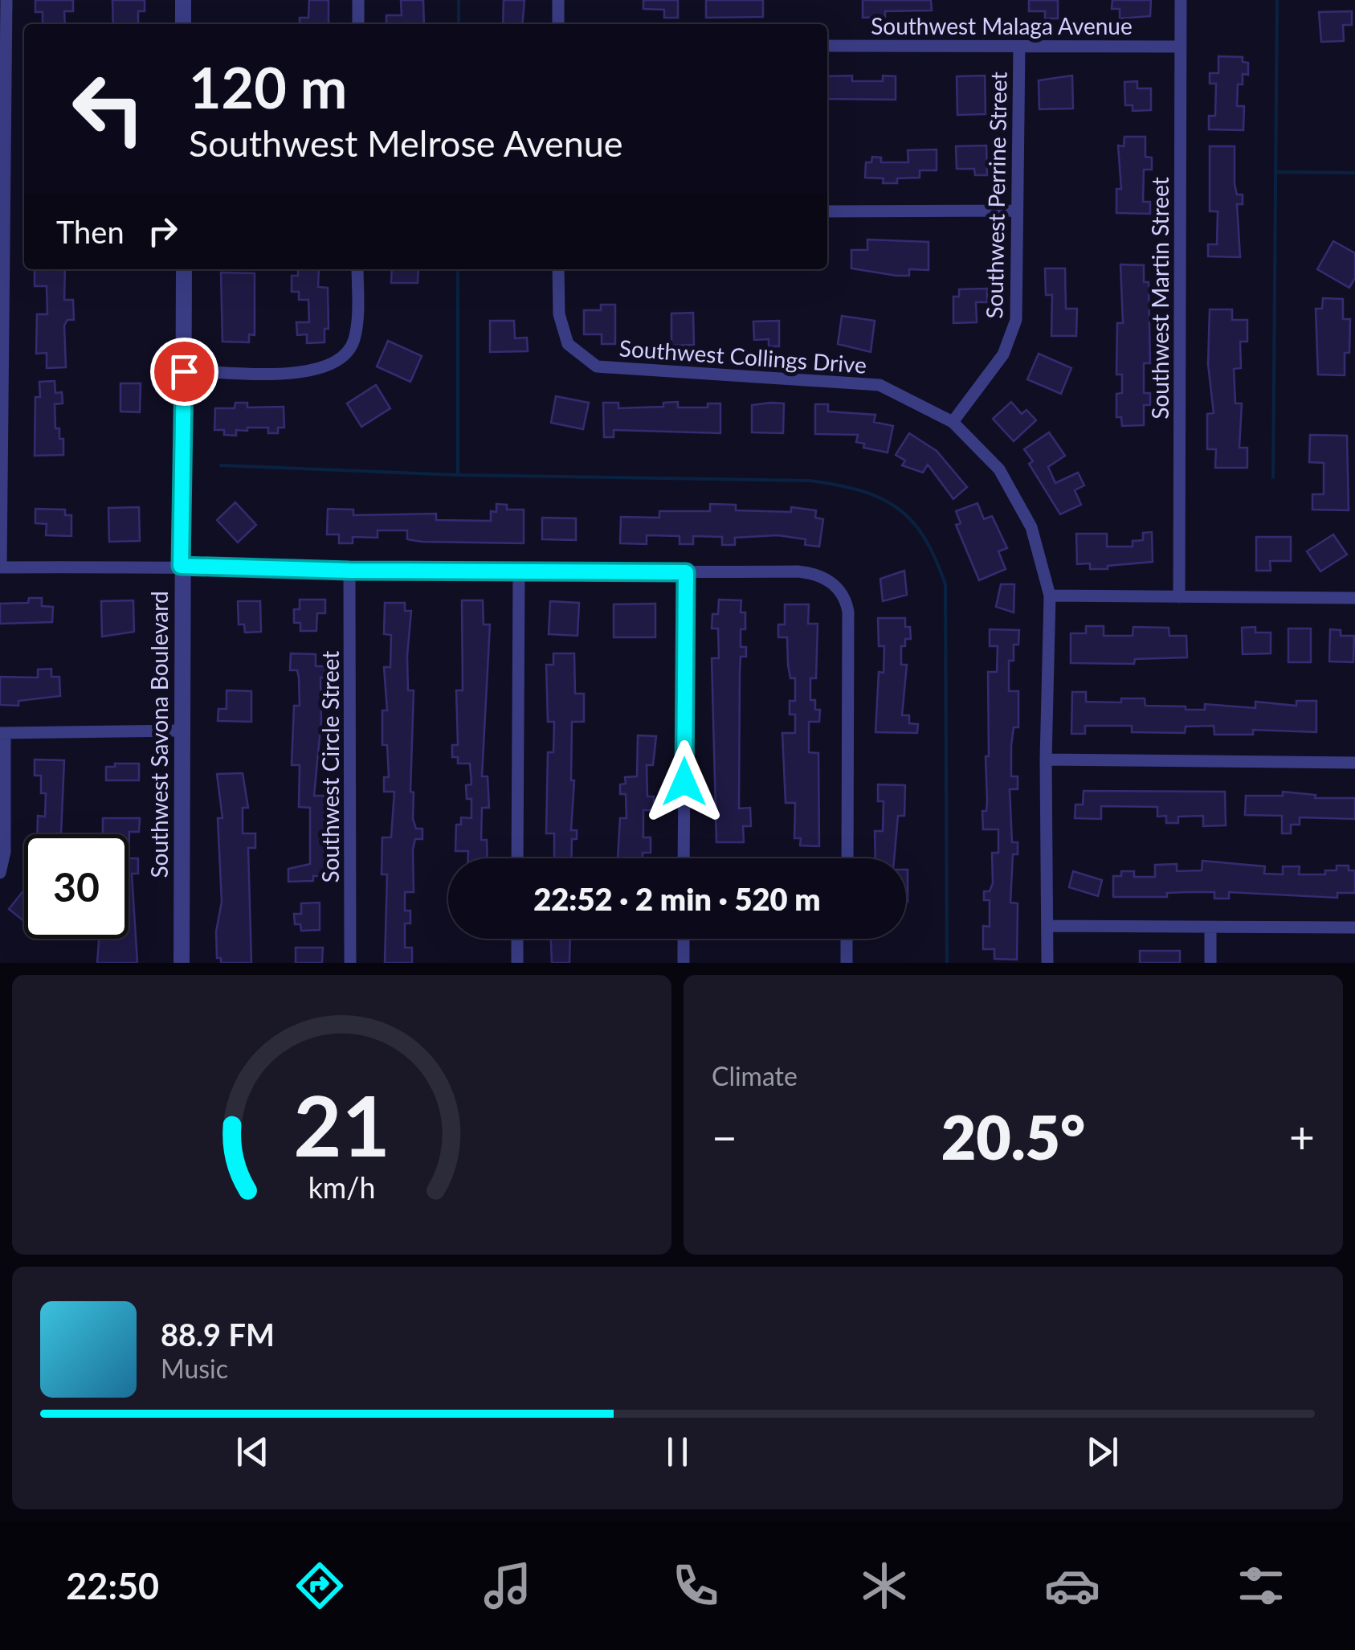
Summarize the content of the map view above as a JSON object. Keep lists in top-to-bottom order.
{
  "streets": {
    "street": [
      "Southwest Malaga Avenue",
      "Southwest Perrine Street",
      "Southwest Martin Street",
      "Southwest Collings Drive",
      "Southwest Savona Boulevard",
      "Southwest Circle Street"
    ]
  },
  "crossings": [
    ["Southwest Malaga Avenue", "Southwest Perrine Street"],
    ["Southwest Malaga Avenue", "Southwest Martin Street"],
    ["Southwest Perrine Street", "Southwest Collings Drive"]
  ],
  "page": {
    "turn": ["120 m", "Southwest Melrose Avenue"],
    "then": "Then",
    "limit": "30",
    "trip": "22:52 · 2 min · 520 m",
    "tile": "Climate",
    "heat": ["−", "20.5°", "+"],
    "song": ["88.9 FM", "Music"],
    "tabs": "22:50",
    "gauge": ["21", "km/h"]
  }
}
